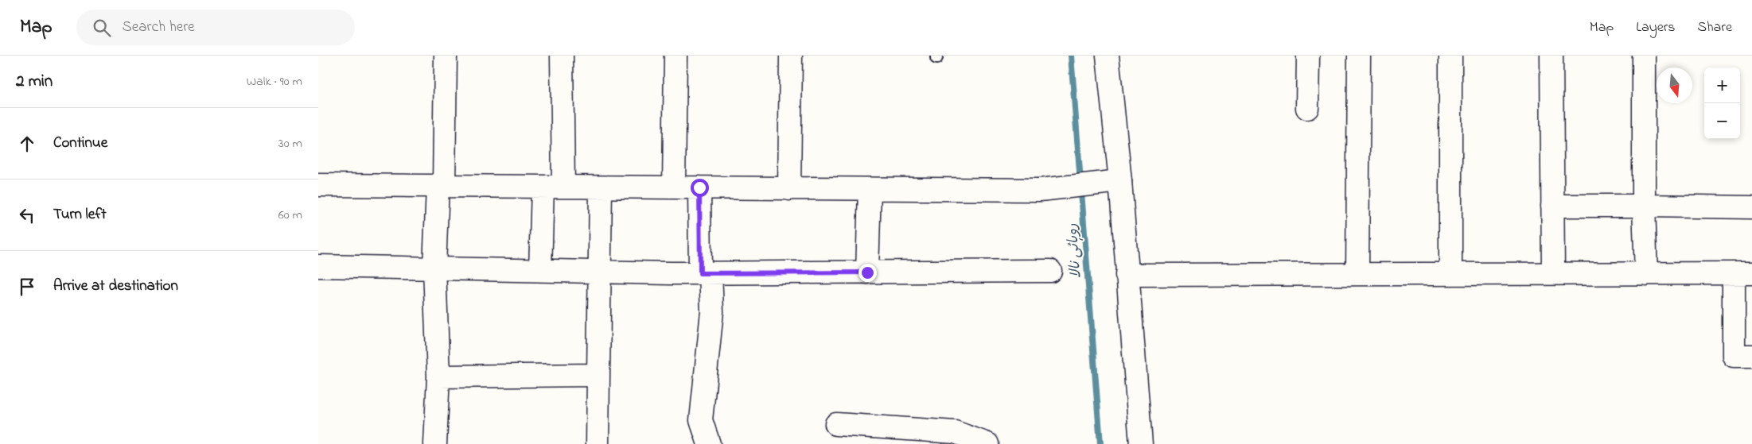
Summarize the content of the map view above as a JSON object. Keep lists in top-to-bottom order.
{
  "water": ["روہائی نالا"],
  "north": "bottom",
  "page": {
    "header": "Map",
    "search": "Search here",
    "nav": ["Map", "Layers", "Share"],
    "heading": ["2 min", "Walk · 90 m"],
    "map_buttons": ["+", "−"],
    "list": [
      ["Continue", "30 m"],
      ["Turn left", "60 m"],
      "Arrive at destination"
    ]
  }
}
